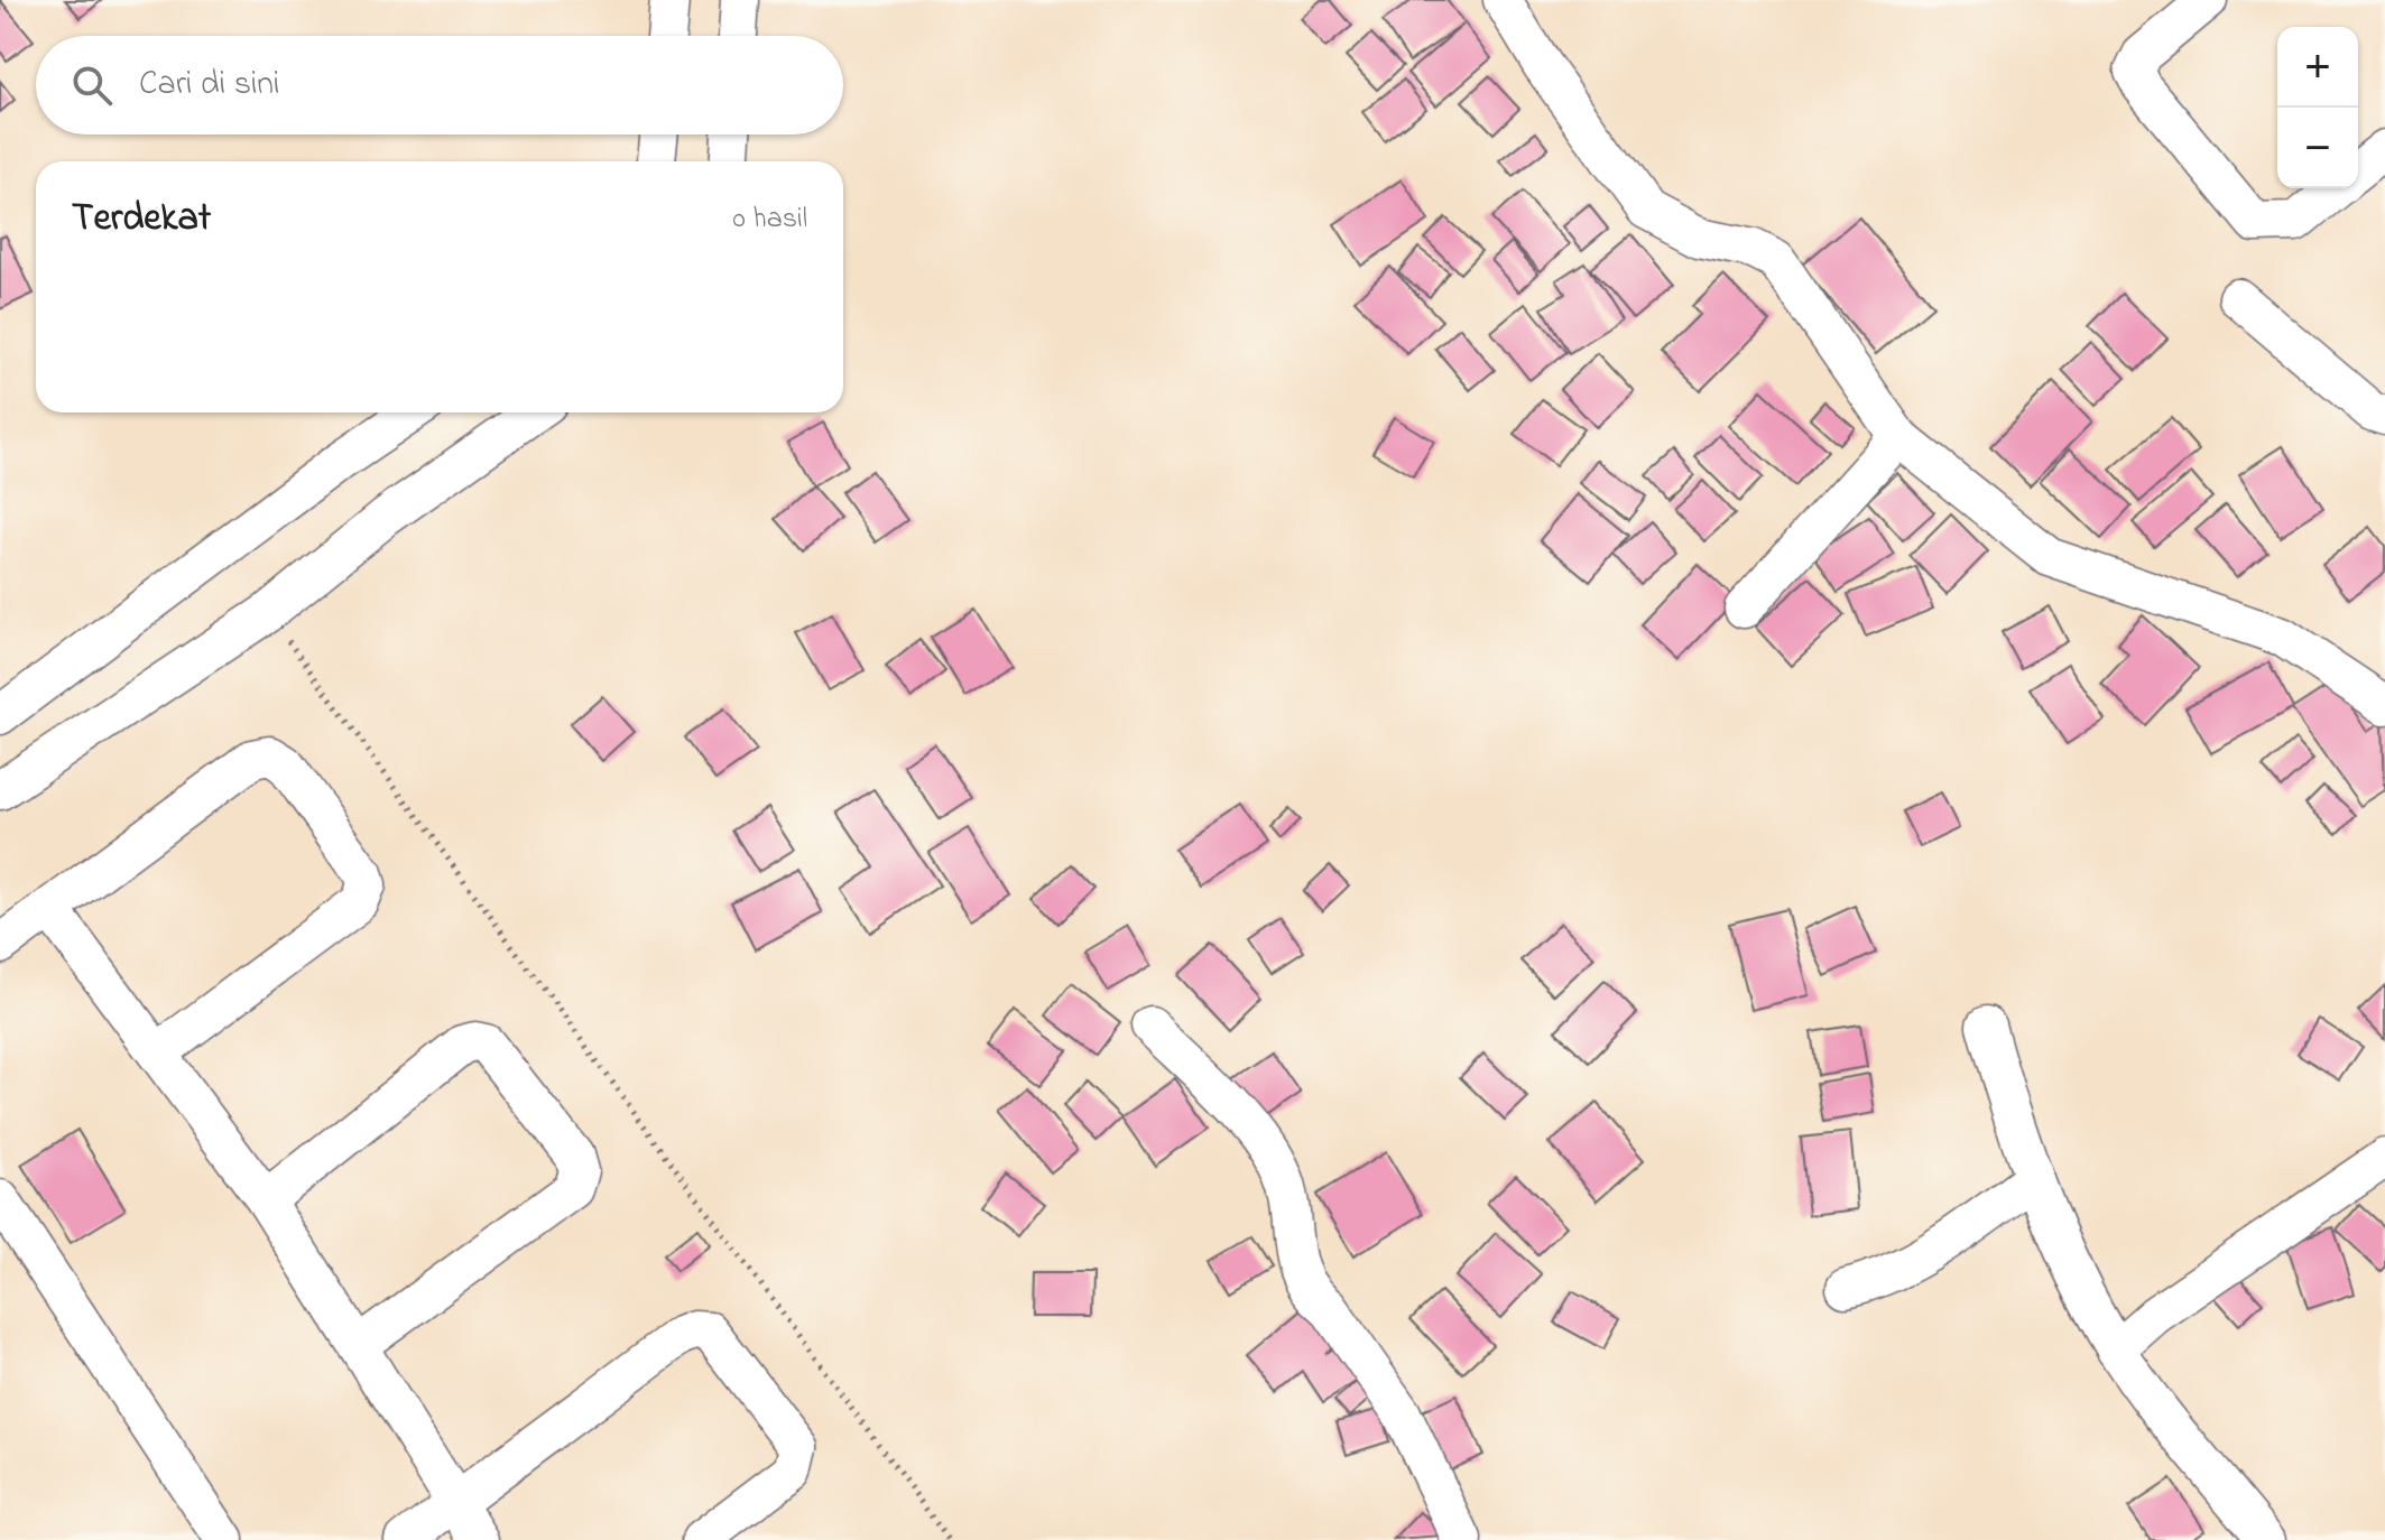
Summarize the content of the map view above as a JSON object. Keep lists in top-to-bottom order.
{
  "page": {
    "map_buttons": ["+", "−"],
    "search": "Cari di sini",
    "heading": ["Terdekat", "0 hasil"]
  }
}
